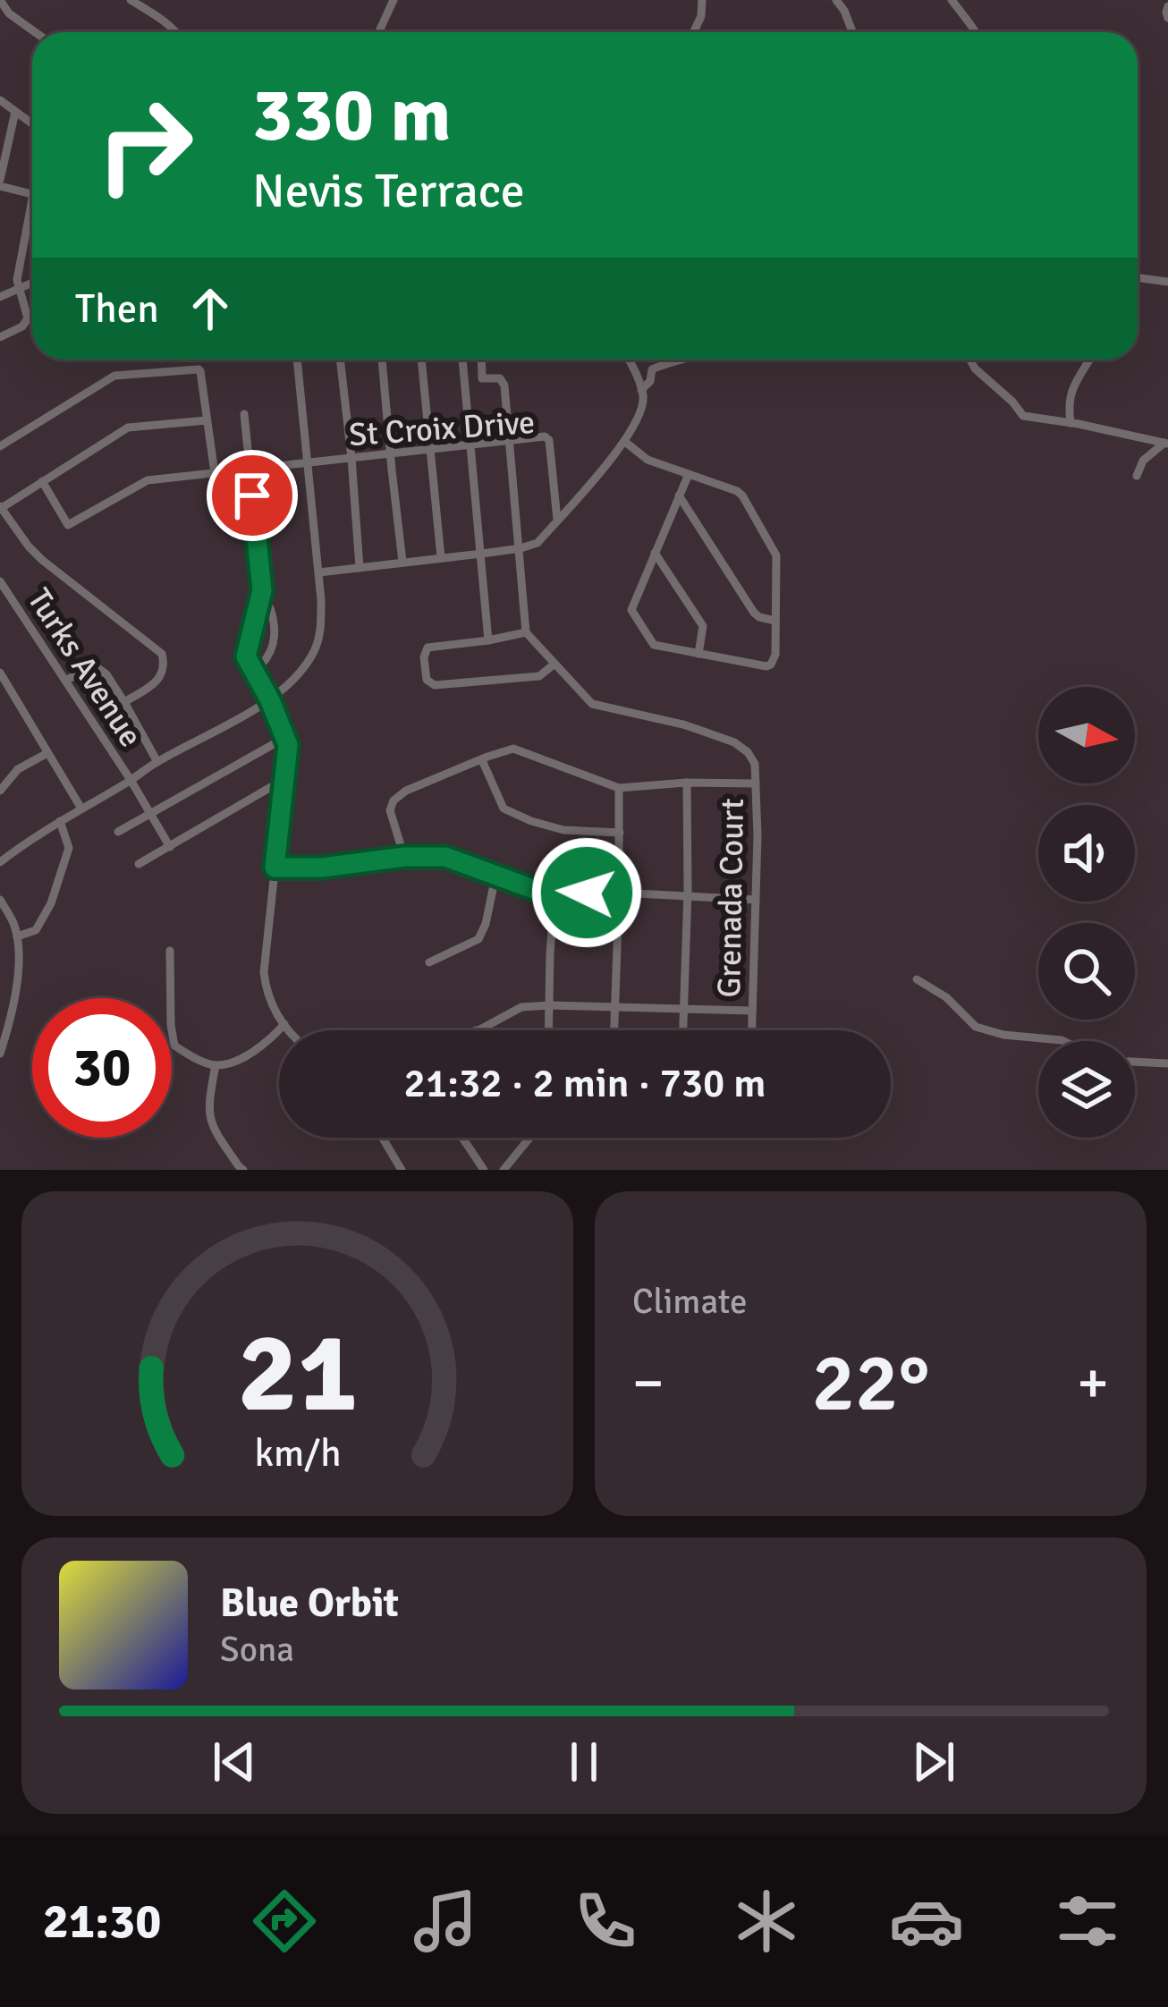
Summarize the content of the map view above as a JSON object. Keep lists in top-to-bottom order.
{
  "streets": {
    "street": ["St Croix Drive", "Turks Avenue", "Grenada Court"]
  },
  "north": "right",
  "page": {
    "turn": ["330 m", "Nevis Terrace"],
    "then": "Then",
    "limit": "30",
    "trip": "21:32 · 2 min · 730 m",
    "tile": "Climate",
    "heat": ["−", "22°", "+"],
    "song": ["Blue Orbit", "Sona"],
    "tabs": "21:30",
    "gauge": ["21", "km/h"]
  }
}
